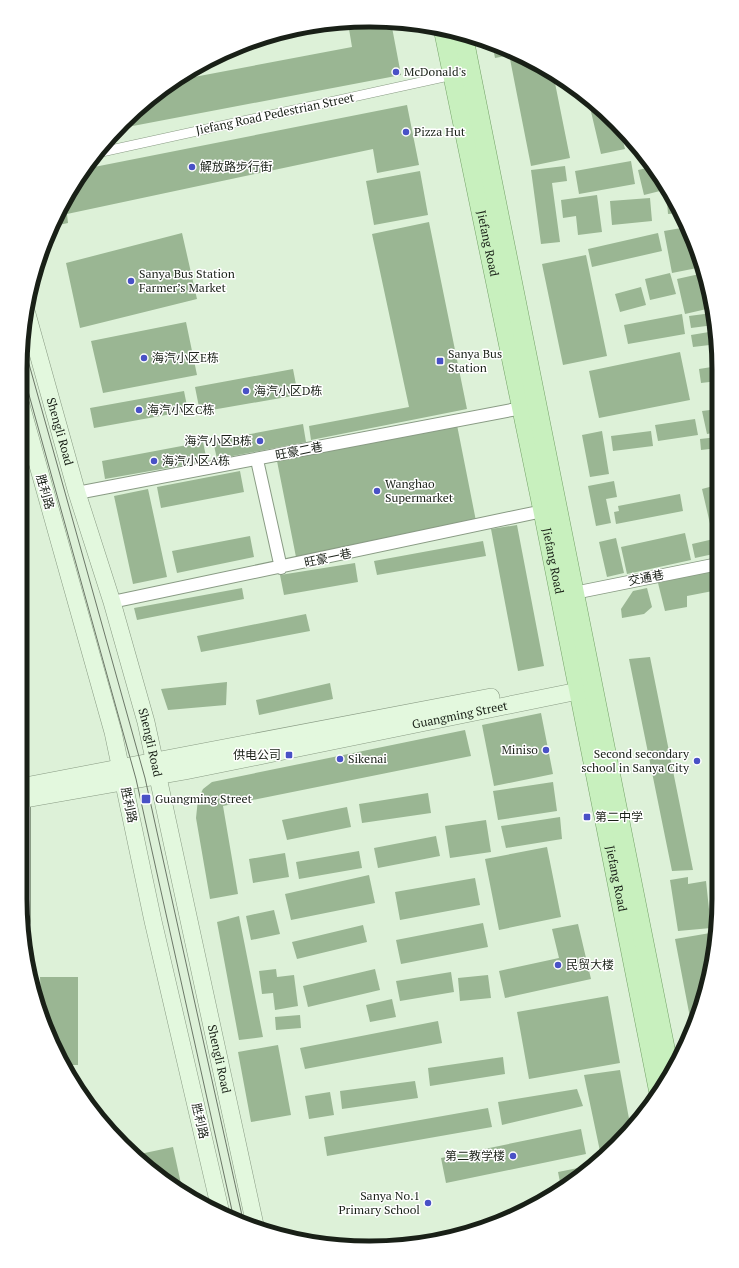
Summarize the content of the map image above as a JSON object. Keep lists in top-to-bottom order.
{
  "streets": {
    "main road": [
      "Jiefang Road",
      "Shengli Road",
      "胜利路",
      "Guangming Street"
    ],
    "street": [
      "Jiefang Road Pedestrian Street",
      "旺豪二巷",
      "旺豪一巷",
      "交通巷"
    ]
  },
  "crossings": [
    ["Jiefang Road Pedestrian Street", "Jiefang Road"],
    ["Jiefang Road", "旺豪二巷"],
    ["Jiefang Road", "旺豪一巷"],
    ["Jiefang Road", "交通巷"],
    ["Jiefang Road", "Guangming Street"],
    ["Shengli Road", "旺豪二巷"],
    ["Shengli Road", "旺豪一巷"],
    ["Shengli Road", "Guangming Street"],
    ["胜利路", "Guangming Street"]
  ],
  "places": {
    "other": [
      "McDonald's",
      "Pizza Hut",
      "解放路步行街",
      "Sanya Bus Station Farmer’s Market",
      "海汽小区E栋",
      "海汽小区D栋",
      "海汽小区C栋",
      "海汽小区B栋",
      "海汽小区A栋",
      "Wanghao Supermarket",
      "Miniso",
      "Sikenai",
      "Second secondary school in Sanya City",
      "民贸大楼",
      "第二教学楼",
      "Sanya No.1 Primary School"
    ],
    "transit": [
      "Sanya Bus Station",
      "供电公司",
      "Guangming Street",
      "第二中学"
    ]
  }
}
